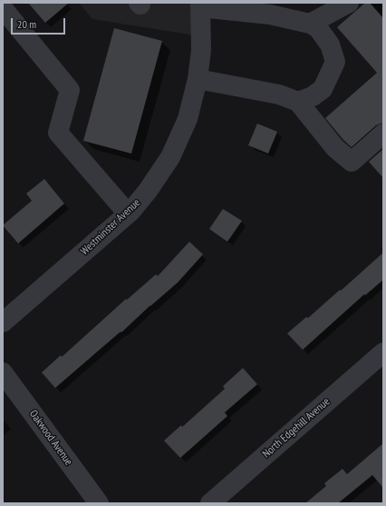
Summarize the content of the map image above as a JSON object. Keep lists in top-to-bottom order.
{
  "streets": {
    "street": ["Westminster Avenue", "North Edgehill Avenue", "Oakwood Avenue"]
  },
  "scale_bar": "20 m"
}
